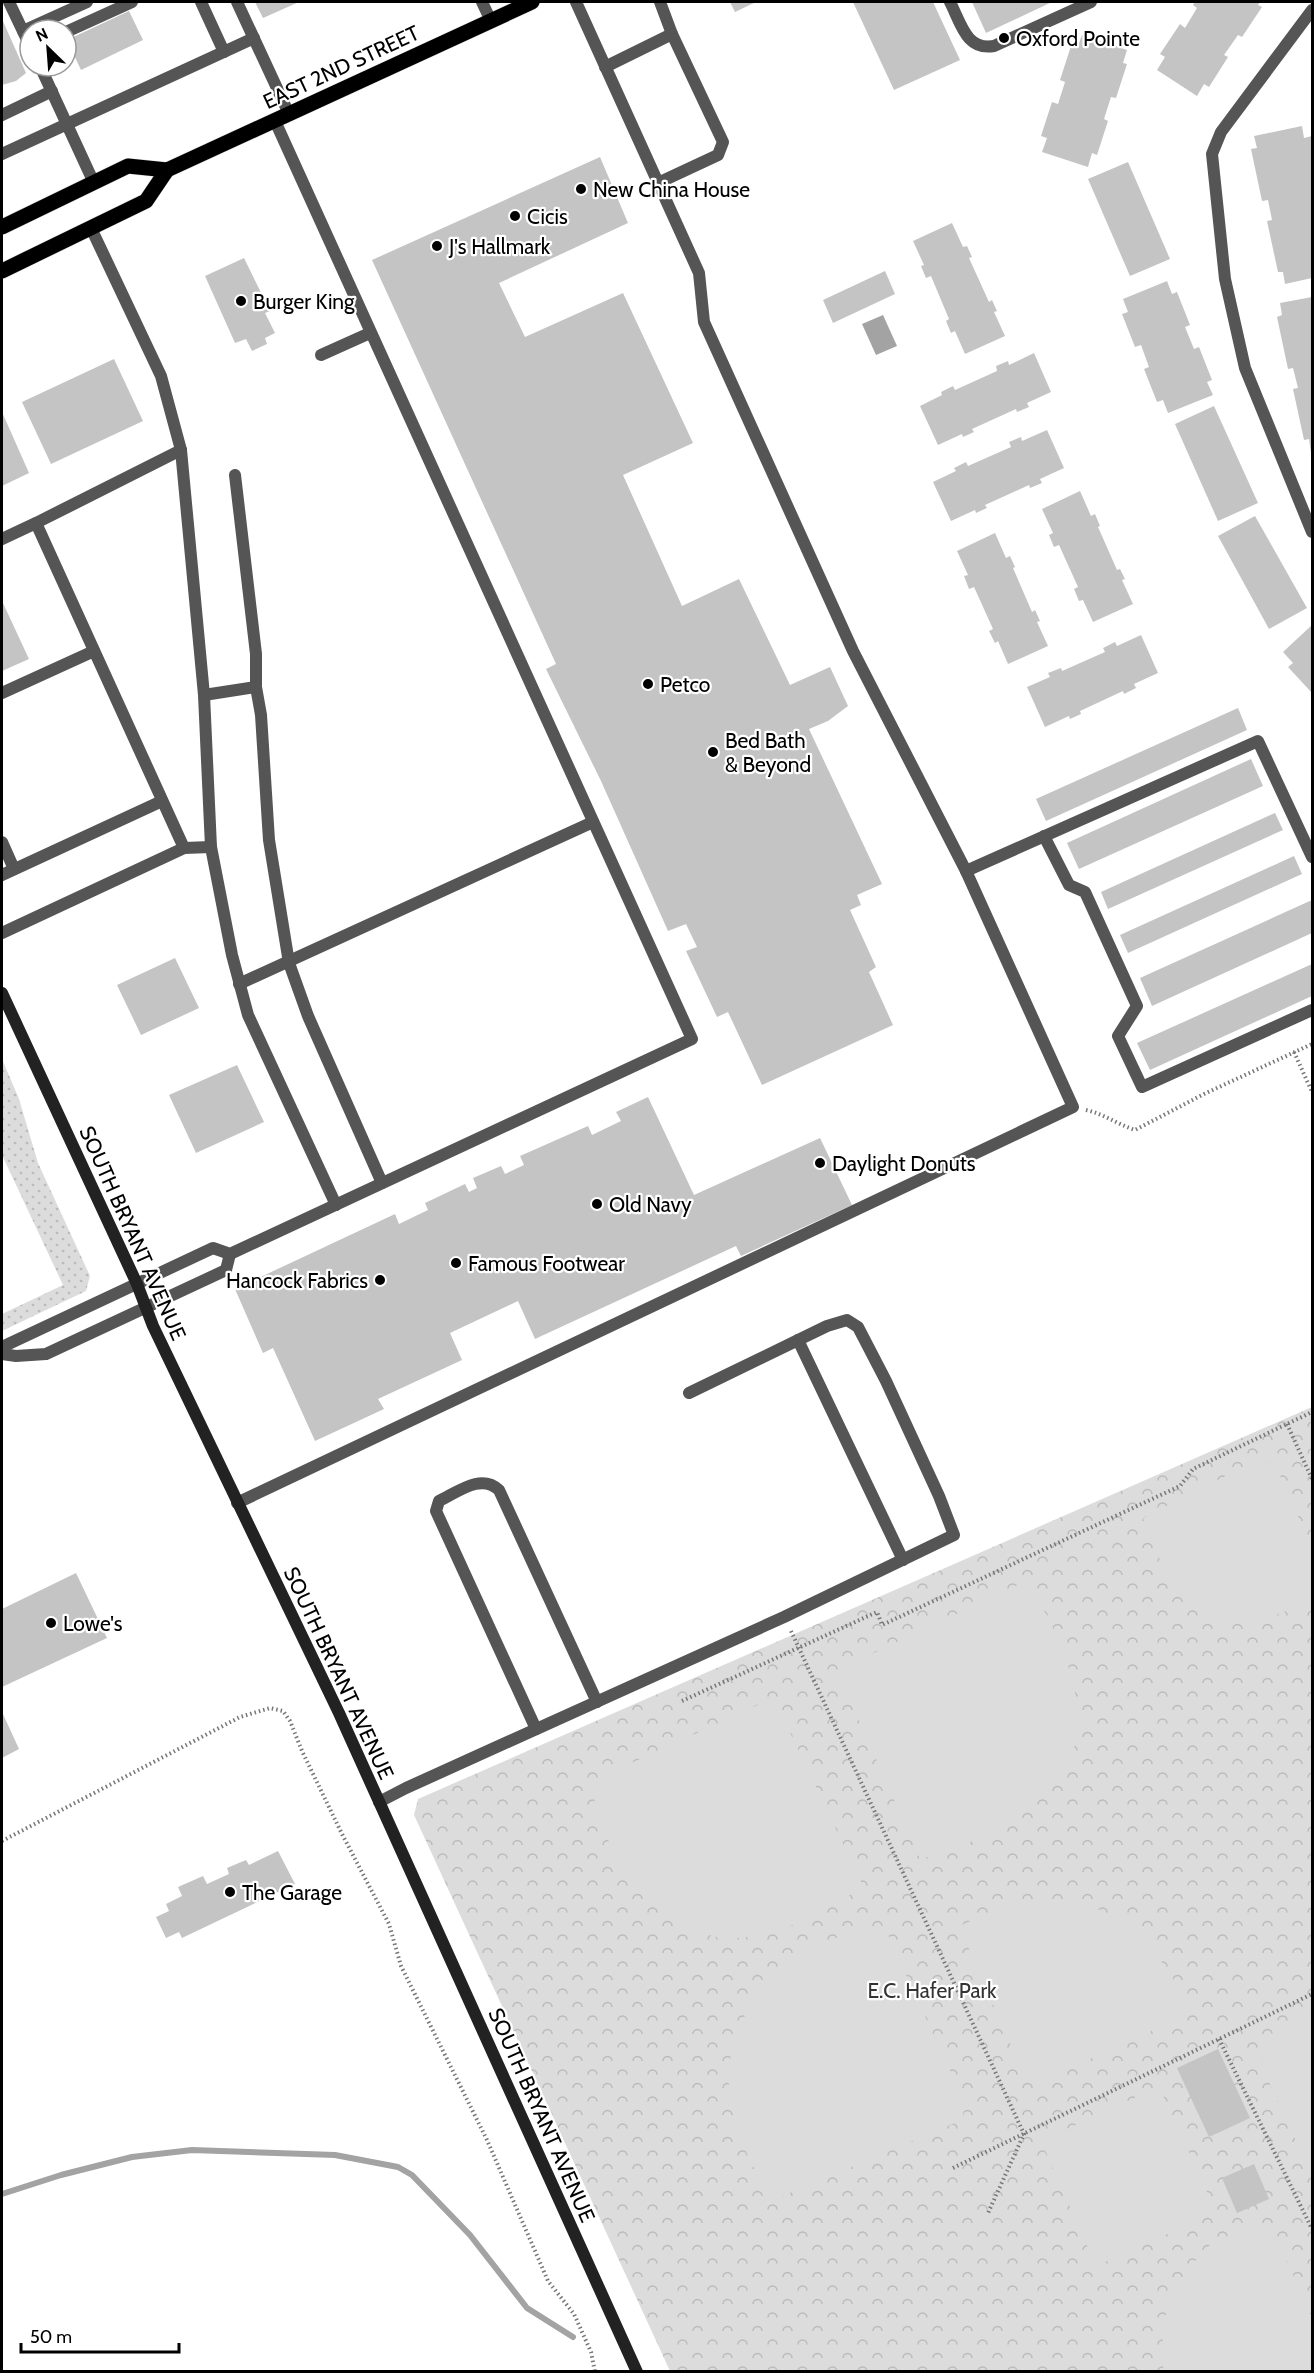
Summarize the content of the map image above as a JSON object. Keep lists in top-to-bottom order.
{
  "streets": {
    "main road": ["EAST 2ND STREET", "SOUTH BRYANT AVENUE"]
  },
  "parks": ["E.C. Hafer Park"],
  "places": [
    "Oxford Pointe",
    "New China House",
    "Cicis",
    "J's Hallmark",
    "Burger King",
    "Petco",
    "Bed Bath & Beyond",
    "Daylight Donuts",
    "Old Navy",
    "Famous Footwear",
    "Hancock Fabrics",
    "Lowe's",
    "The Garage"
  ],
  "scale_bar": "50 m",
  "north": "top left"
}
